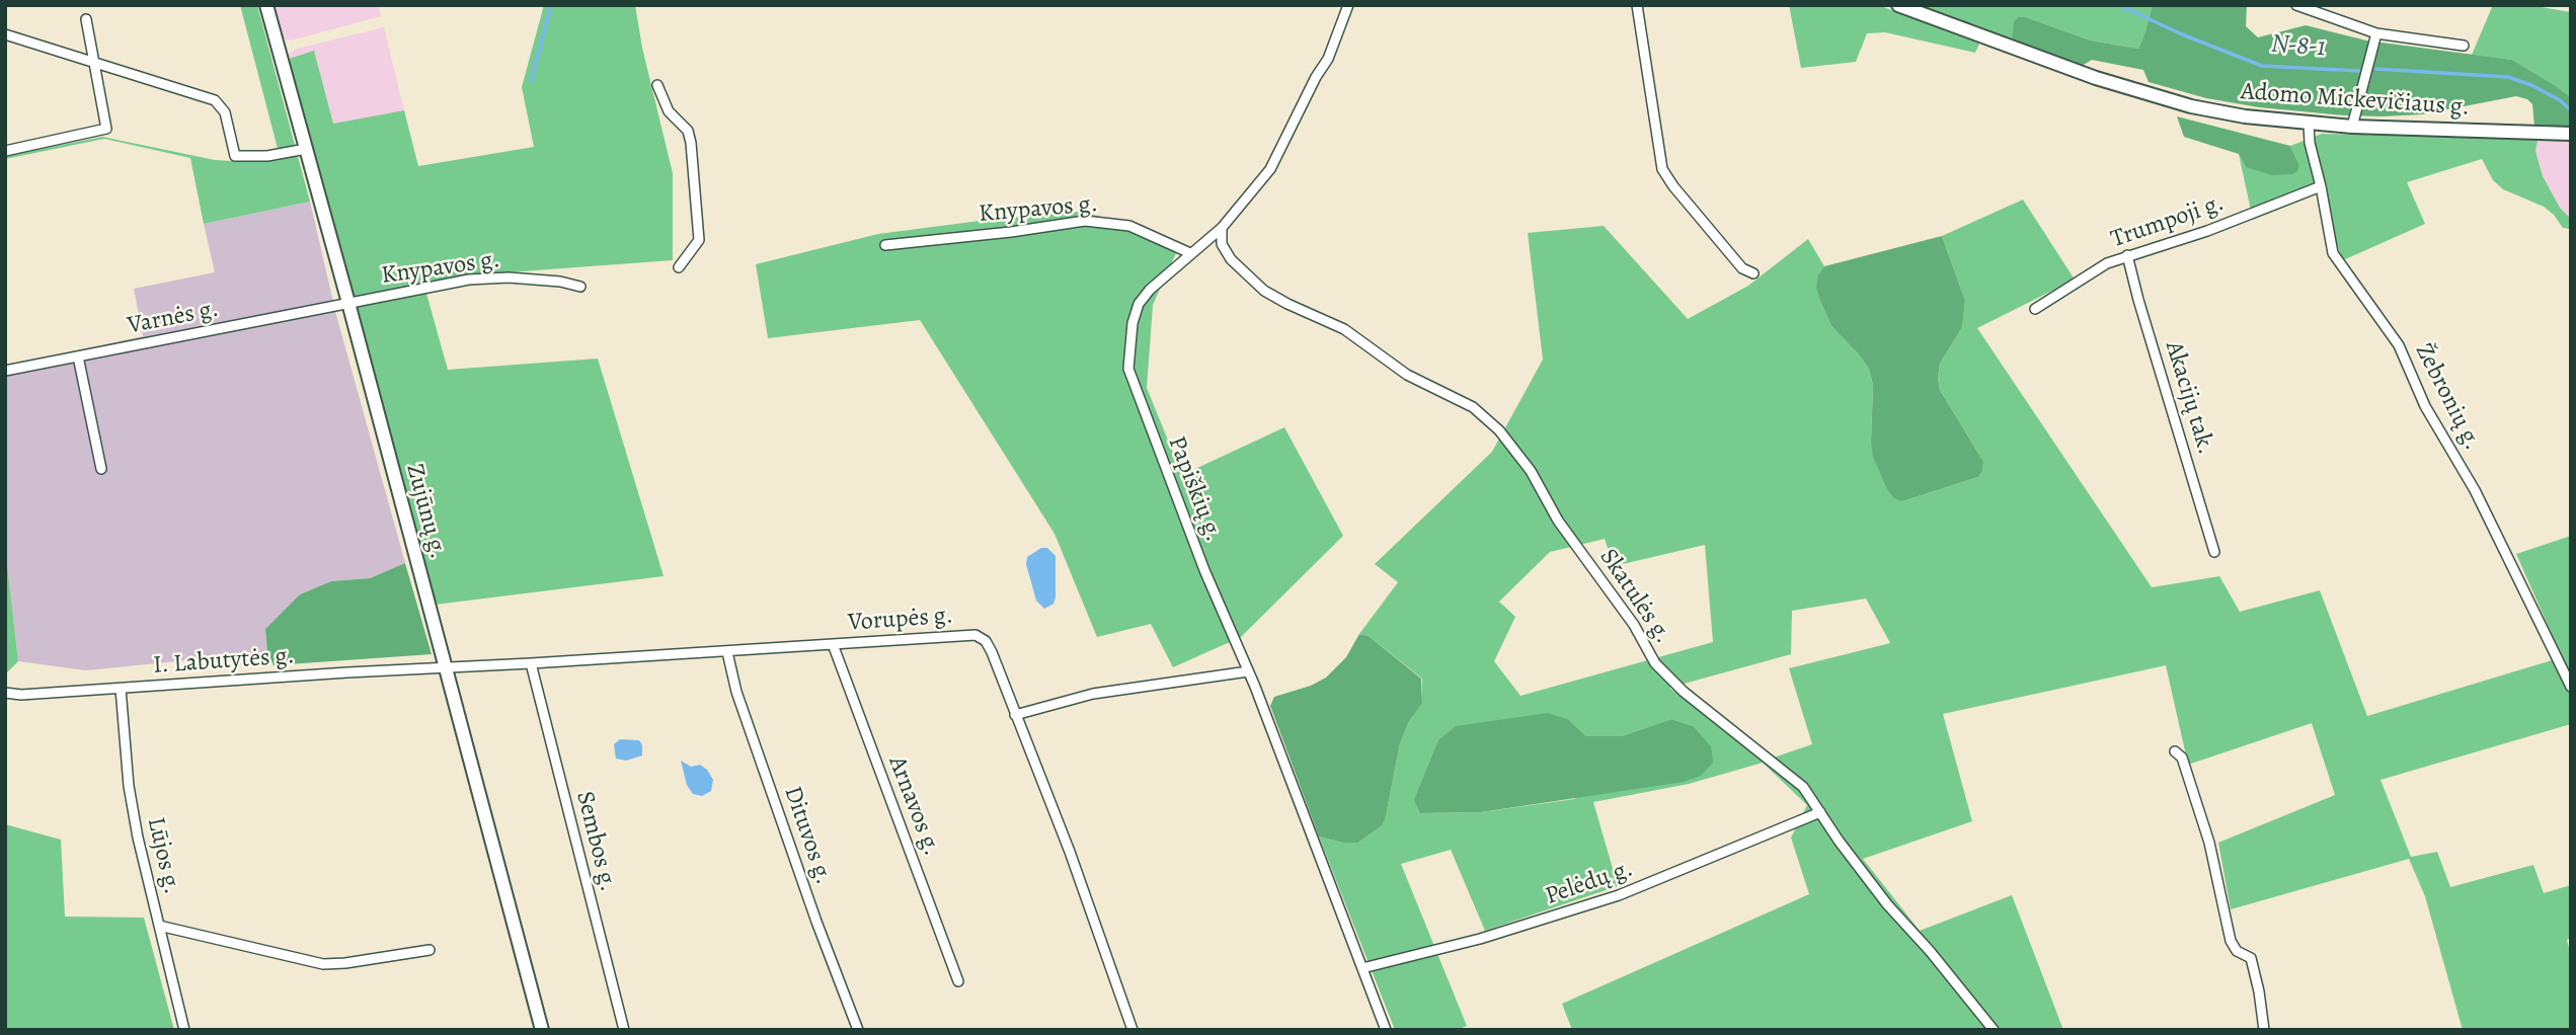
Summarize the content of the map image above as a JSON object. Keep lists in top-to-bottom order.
{
  "streets": {
    "main road": ["Adomo Mickevičiaus g.", "Zujūnų g."],
    "street": [
      "Knypavos g.",
      "Trumpoji g.",
      "Varnės g.",
      "Žebronių g.",
      "Akacijų tak.",
      "Papiškių g.",
      "Skatulės g.",
      "Vorupės g.",
      "I. Labutytės g.",
      "Arnavos g.",
      "Dituvos g.",
      "Sembos g.",
      "Lūjos g.",
      "Pelėdų g."
    ]
  },
  "crossings": [
    ["Adomo Mickevičiaus g.", "Žebronių g."],
    ["Knypavos g.", "Varnės g."],
    ["Knypavos g.", "Papiškių g."],
    ["Knypavos g.", "Zujūnų g."],
    ["Trumpoji g.", "Žebronių g."],
    ["Trumpoji g.", "Akacijų tak."],
    ["Varnės g.", "Zujūnų g."],
    ["Papiškių g.", "Skatulės g."],
    ["Papiškių g.", "Pelėdų g."],
    ["Zujūnų g.", "Vorupės g."],
    ["Zujūnų g.", "I. Labutytės g."],
    ["Skatulės g.", "Pelėdų g."],
    ["Vorupės g.", "I. Labutytės g."],
    ["Vorupės g.", "Arnavos g."],
    ["Vorupės g.", "Dituvos g."],
    ["Vorupės g.", "Sembos g."],
    ["I. Labutytės g.", "Lūjos g."]
  ],
  "water": ["N-8-1"]
}
